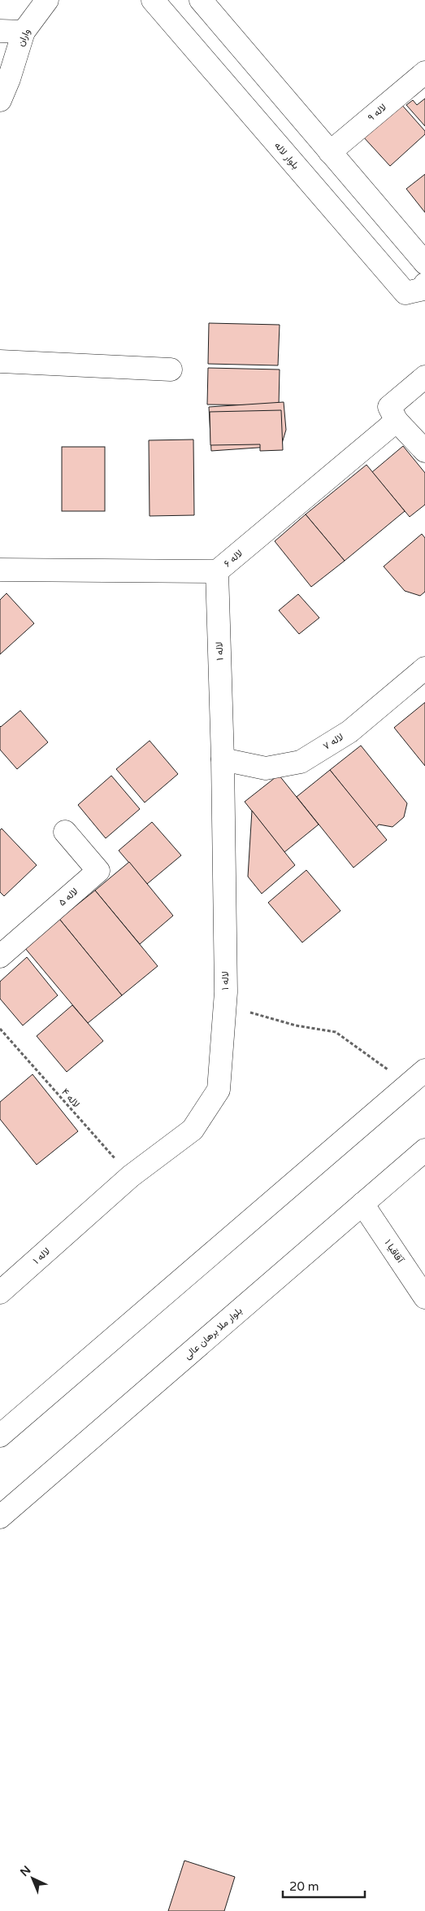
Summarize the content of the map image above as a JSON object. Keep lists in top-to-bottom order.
{
  "streets": {
    "street": [
      "واران",
      "لاله ۹",
      "بلوار لاله",
      "لاله ۶",
      "لاله ۱",
      "لاله ۷",
      "لاله ۵",
      "آقاقیا ۱",
      "بلوار ملا برهان عالی"
    ],
    "path": ["لاله ۴"]
  },
  "crossings": [
    ["لاله ۶", "لاله ۱"],
    ["لاله ۱", "لاله ۷"],
    ["لاله ۱", "لاله ۴"],
    ["آقاقیا ۱", "بلوار ملا برهان عالی"]
  ],
  "scale_bar": "20 m",
  "north": "top left"
}
